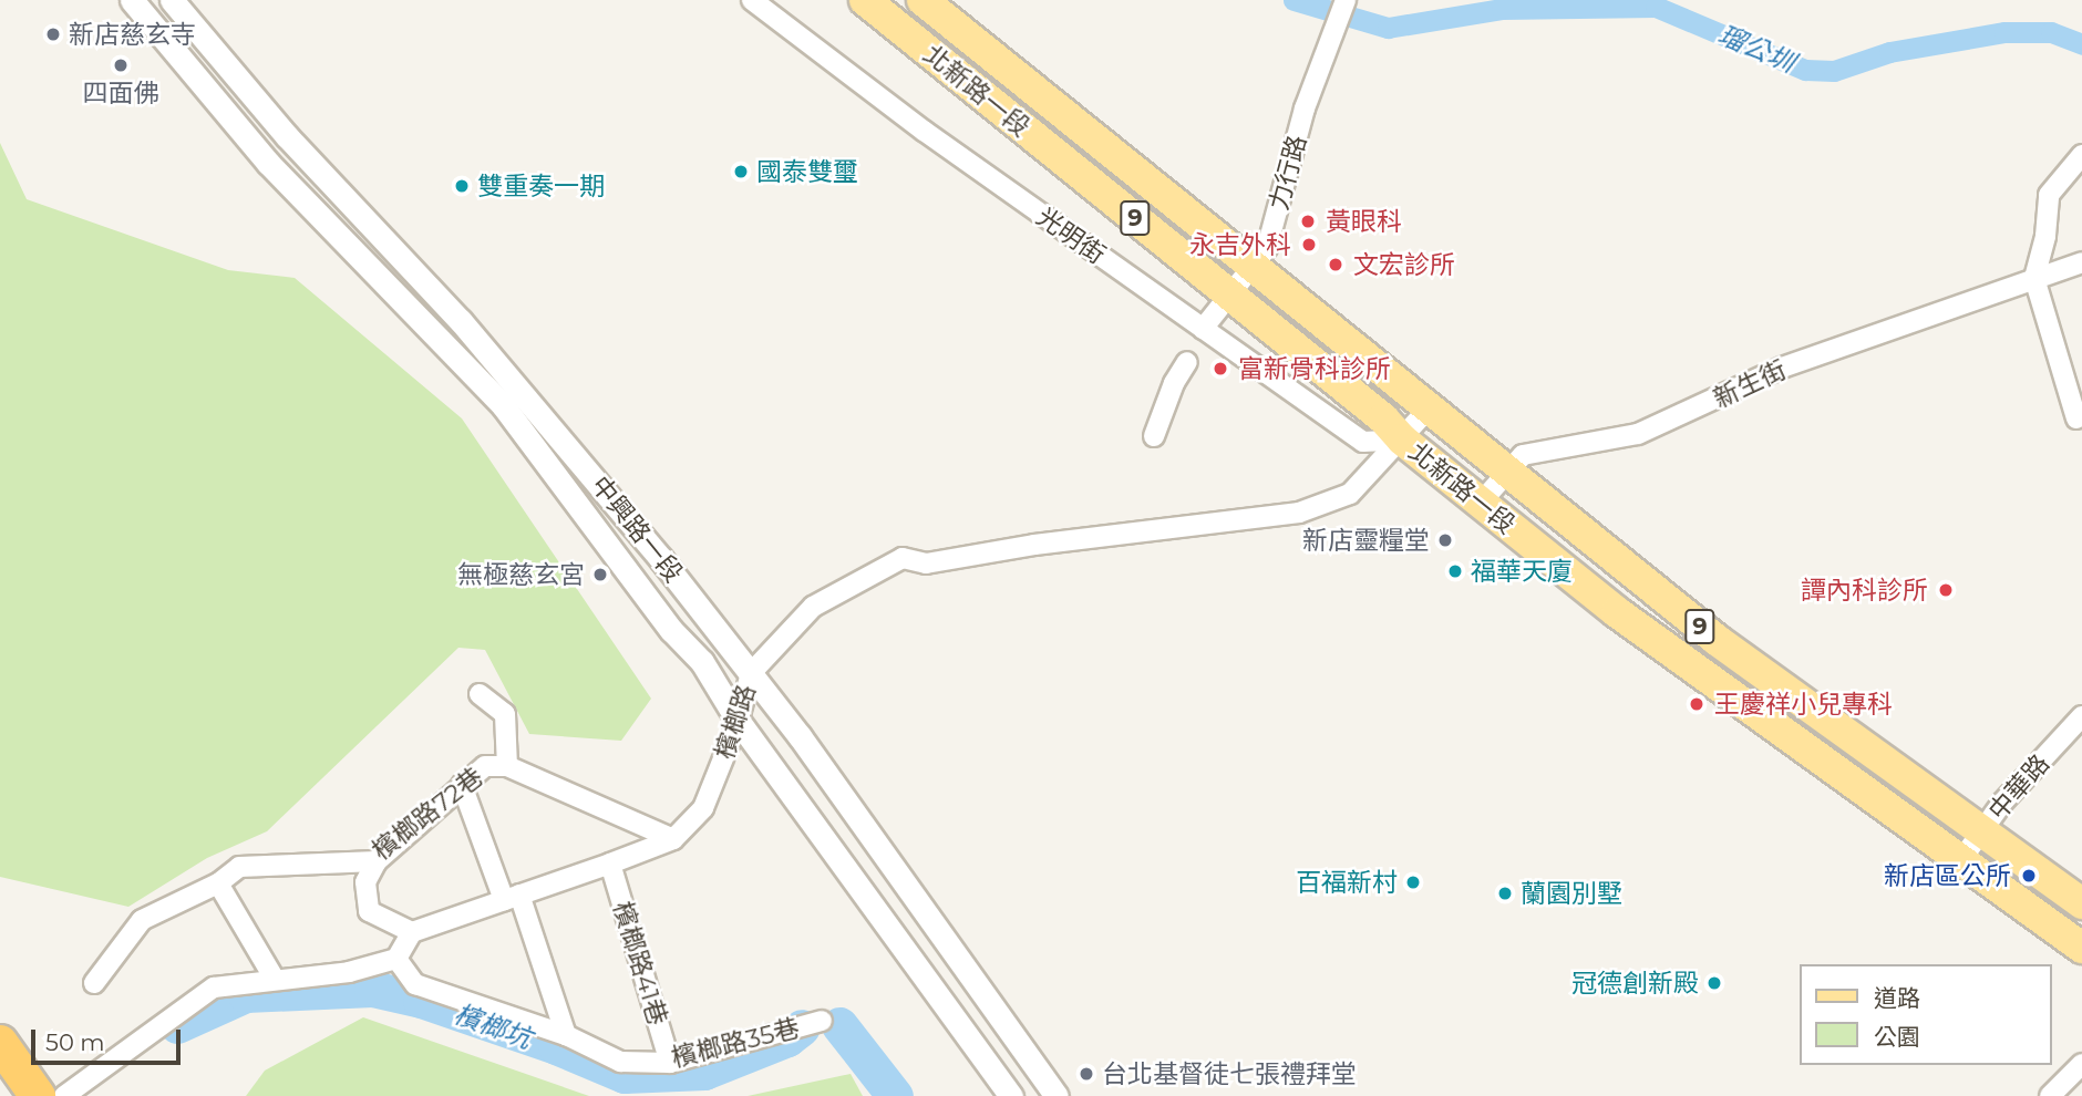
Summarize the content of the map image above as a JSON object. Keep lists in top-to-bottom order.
{
  "streets": {
    "main road": ["北新路一段", "9"],
    "street": [
      "力行路",
      "光明街",
      "新生街",
      "中興路一段",
      "檳榔路",
      "中華路",
      "檳榔路72巷",
      "檳榔路41巷",
      "檳榔路35巷"
    ]
  },
  "crossings": [
    ["北新路一段", "力行路"],
    ["北新路一段", "光明街"],
    ["北新路一段", "新生街"],
    ["北新路一段", "檳榔路"],
    ["北新路一段", "中華路"],
    ["力行路", "光明街"],
    ["光明街", "檳榔路"],
    ["中興路一段", "檳榔路"],
    ["檳榔路", "檳榔路72巷"],
    ["檳榔路", "檳榔路41巷"],
    ["檳榔路41巷", "檳榔路35巷"]
  ],
  "water": ["瑠公圳", "檳榔坑"],
  "places": [
    "新店慈玄寺",
    "四面佛",
    "國泰雙璽",
    "雙重奏一期",
    "黃眼科",
    "永吉外科",
    "文宏診所",
    "富新骨科診所",
    "新店靈糧堂",
    "福華天廈",
    "無極慈玄宮",
    "譚內科診所",
    "王慶祥小兒專科",
    "新店區公所",
    "百福新村",
    "蘭園別墅",
    "冠德創新殿",
    "台北基督徒七張禮拜堂"
  ],
  "legend": ["道路", "公園"],
  "scale_bar": "50 m"
}
